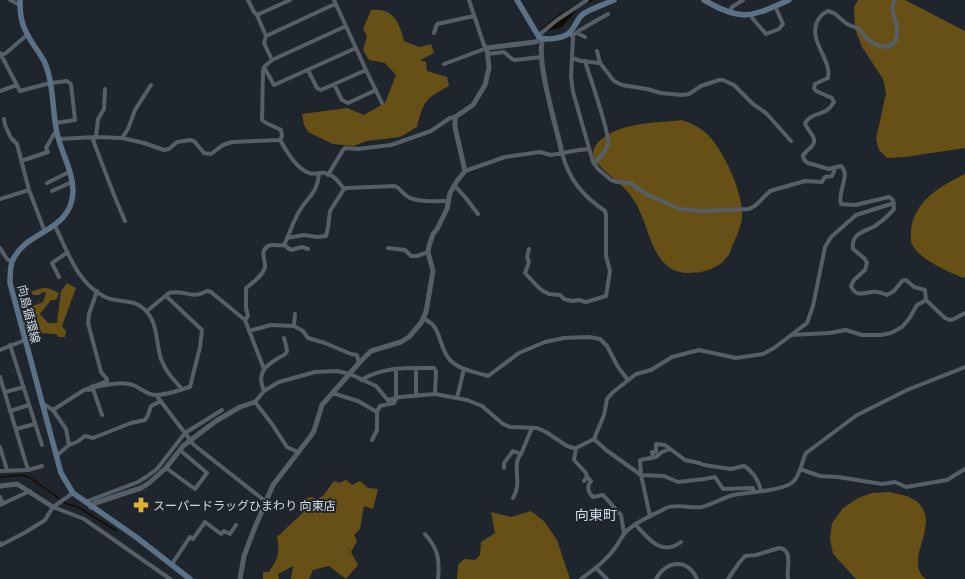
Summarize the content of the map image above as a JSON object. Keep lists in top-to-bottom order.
{
  "streets": {
    "main road": ["向島循環線"]
  },
  "districts": ["向東町"],
  "places": {
    "pharmacy": ["スーパードラッグひまわり 向東店"]
  }
}
